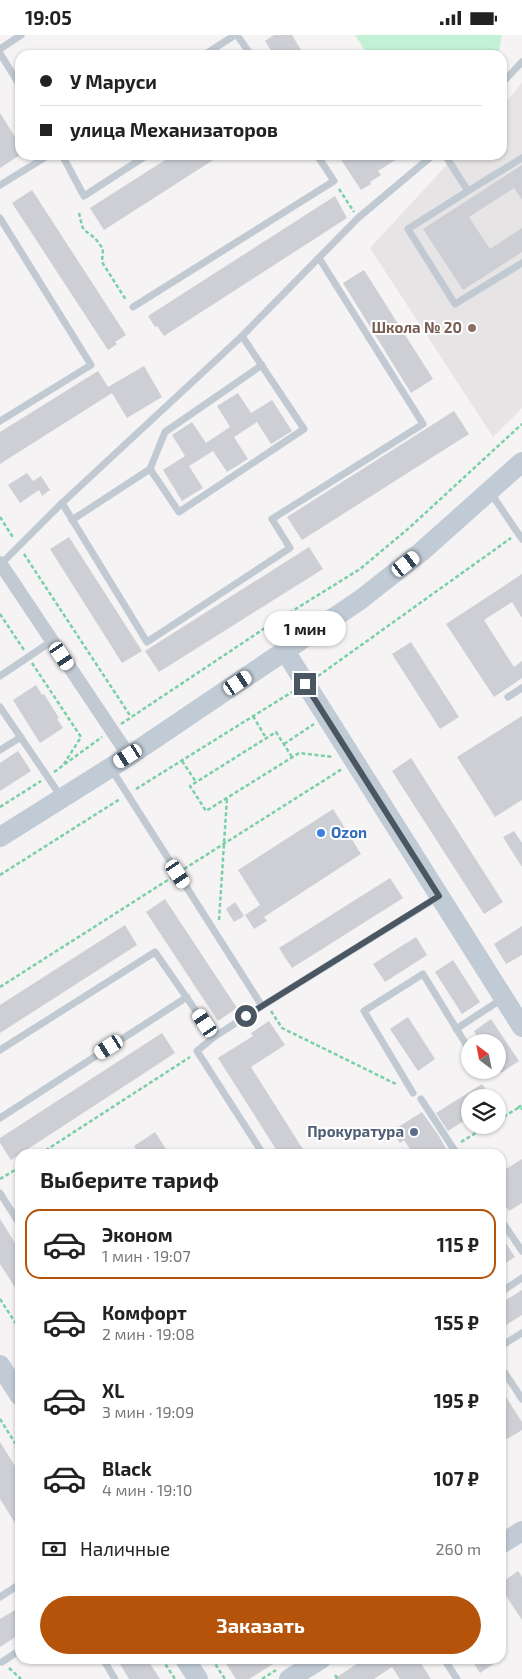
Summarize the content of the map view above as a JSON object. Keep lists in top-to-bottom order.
{
  "places": ["Школа № 20", "Ozon", "Прокуратура"],
  "north": "top left",
  "page": {
    "status": "19:05",
    "banner": ["У Маруси", "улица Механизаторов"],
    "bubble": "1 мин",
    "heading": "Выберите тариф",
    "list": [
      {
        "name": "Эконом",
        "note": "1 мин · 19:07",
        "value": "115 ₽"
      },
      {
        "name": "Комфорт",
        "note": "2 мин · 19:08",
        "value": "155 ₽"
      },
      {
        "name": "XL",
        "note": "3 мин · 19:09",
        "value": "195 ₽"
      },
      {
        "name": "Black",
        "note": "4 мин · 19:10",
        "value": "107 ₽"
      }
    ],
    "pay": ["Наличные", "260 m"],
    "buttons": "Заказать"
  }
}
